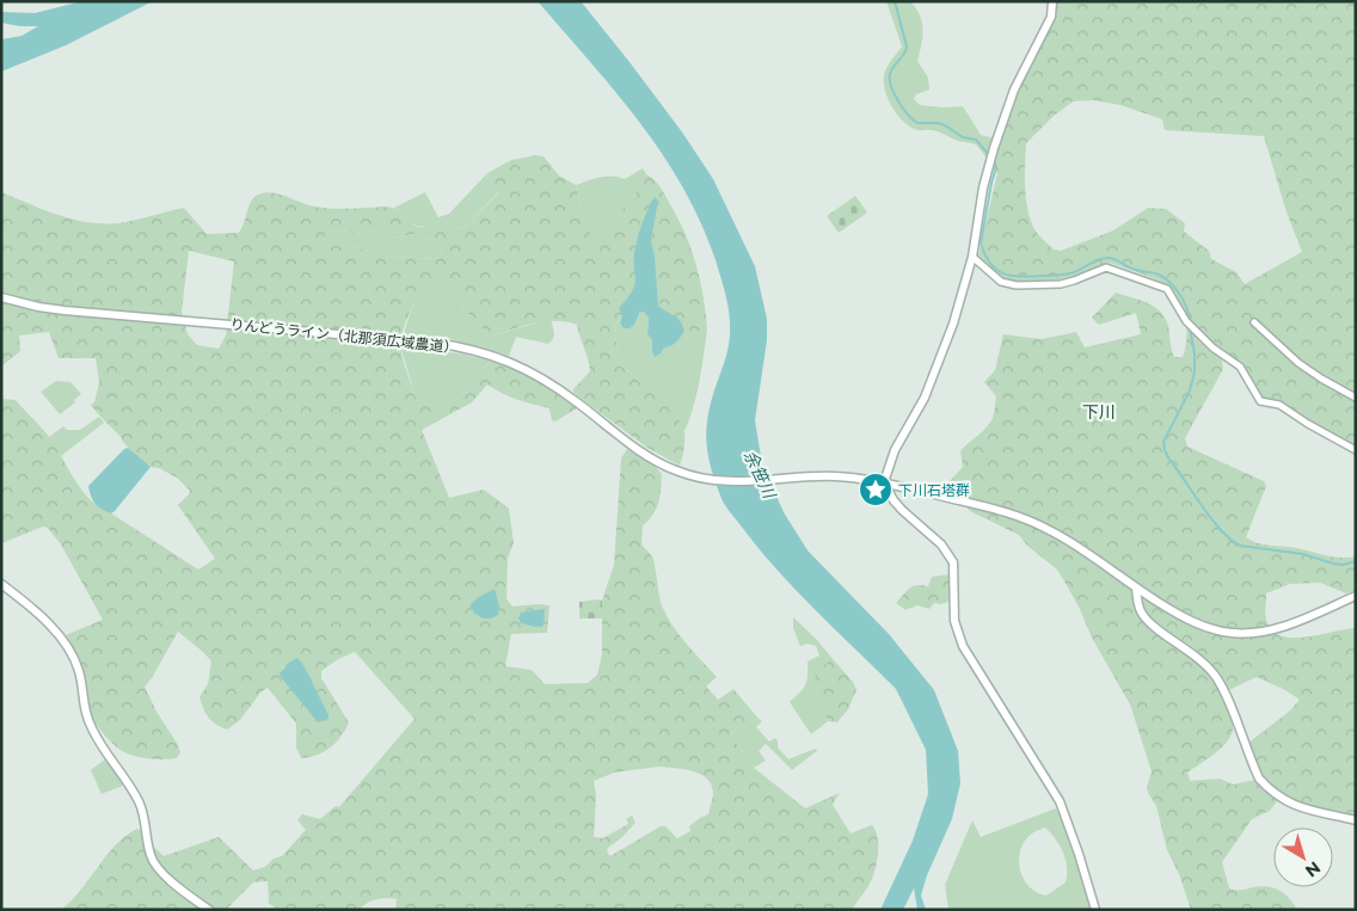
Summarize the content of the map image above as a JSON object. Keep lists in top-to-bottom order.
{
  "streets": {
    "street": ["りんどうライン（北那須広域農道）"]
  },
  "districts": ["下川"],
  "water": ["余笹川"],
  "places": {
    "place": ["下川石塔群"]
  },
  "north": "bottom right"
}
